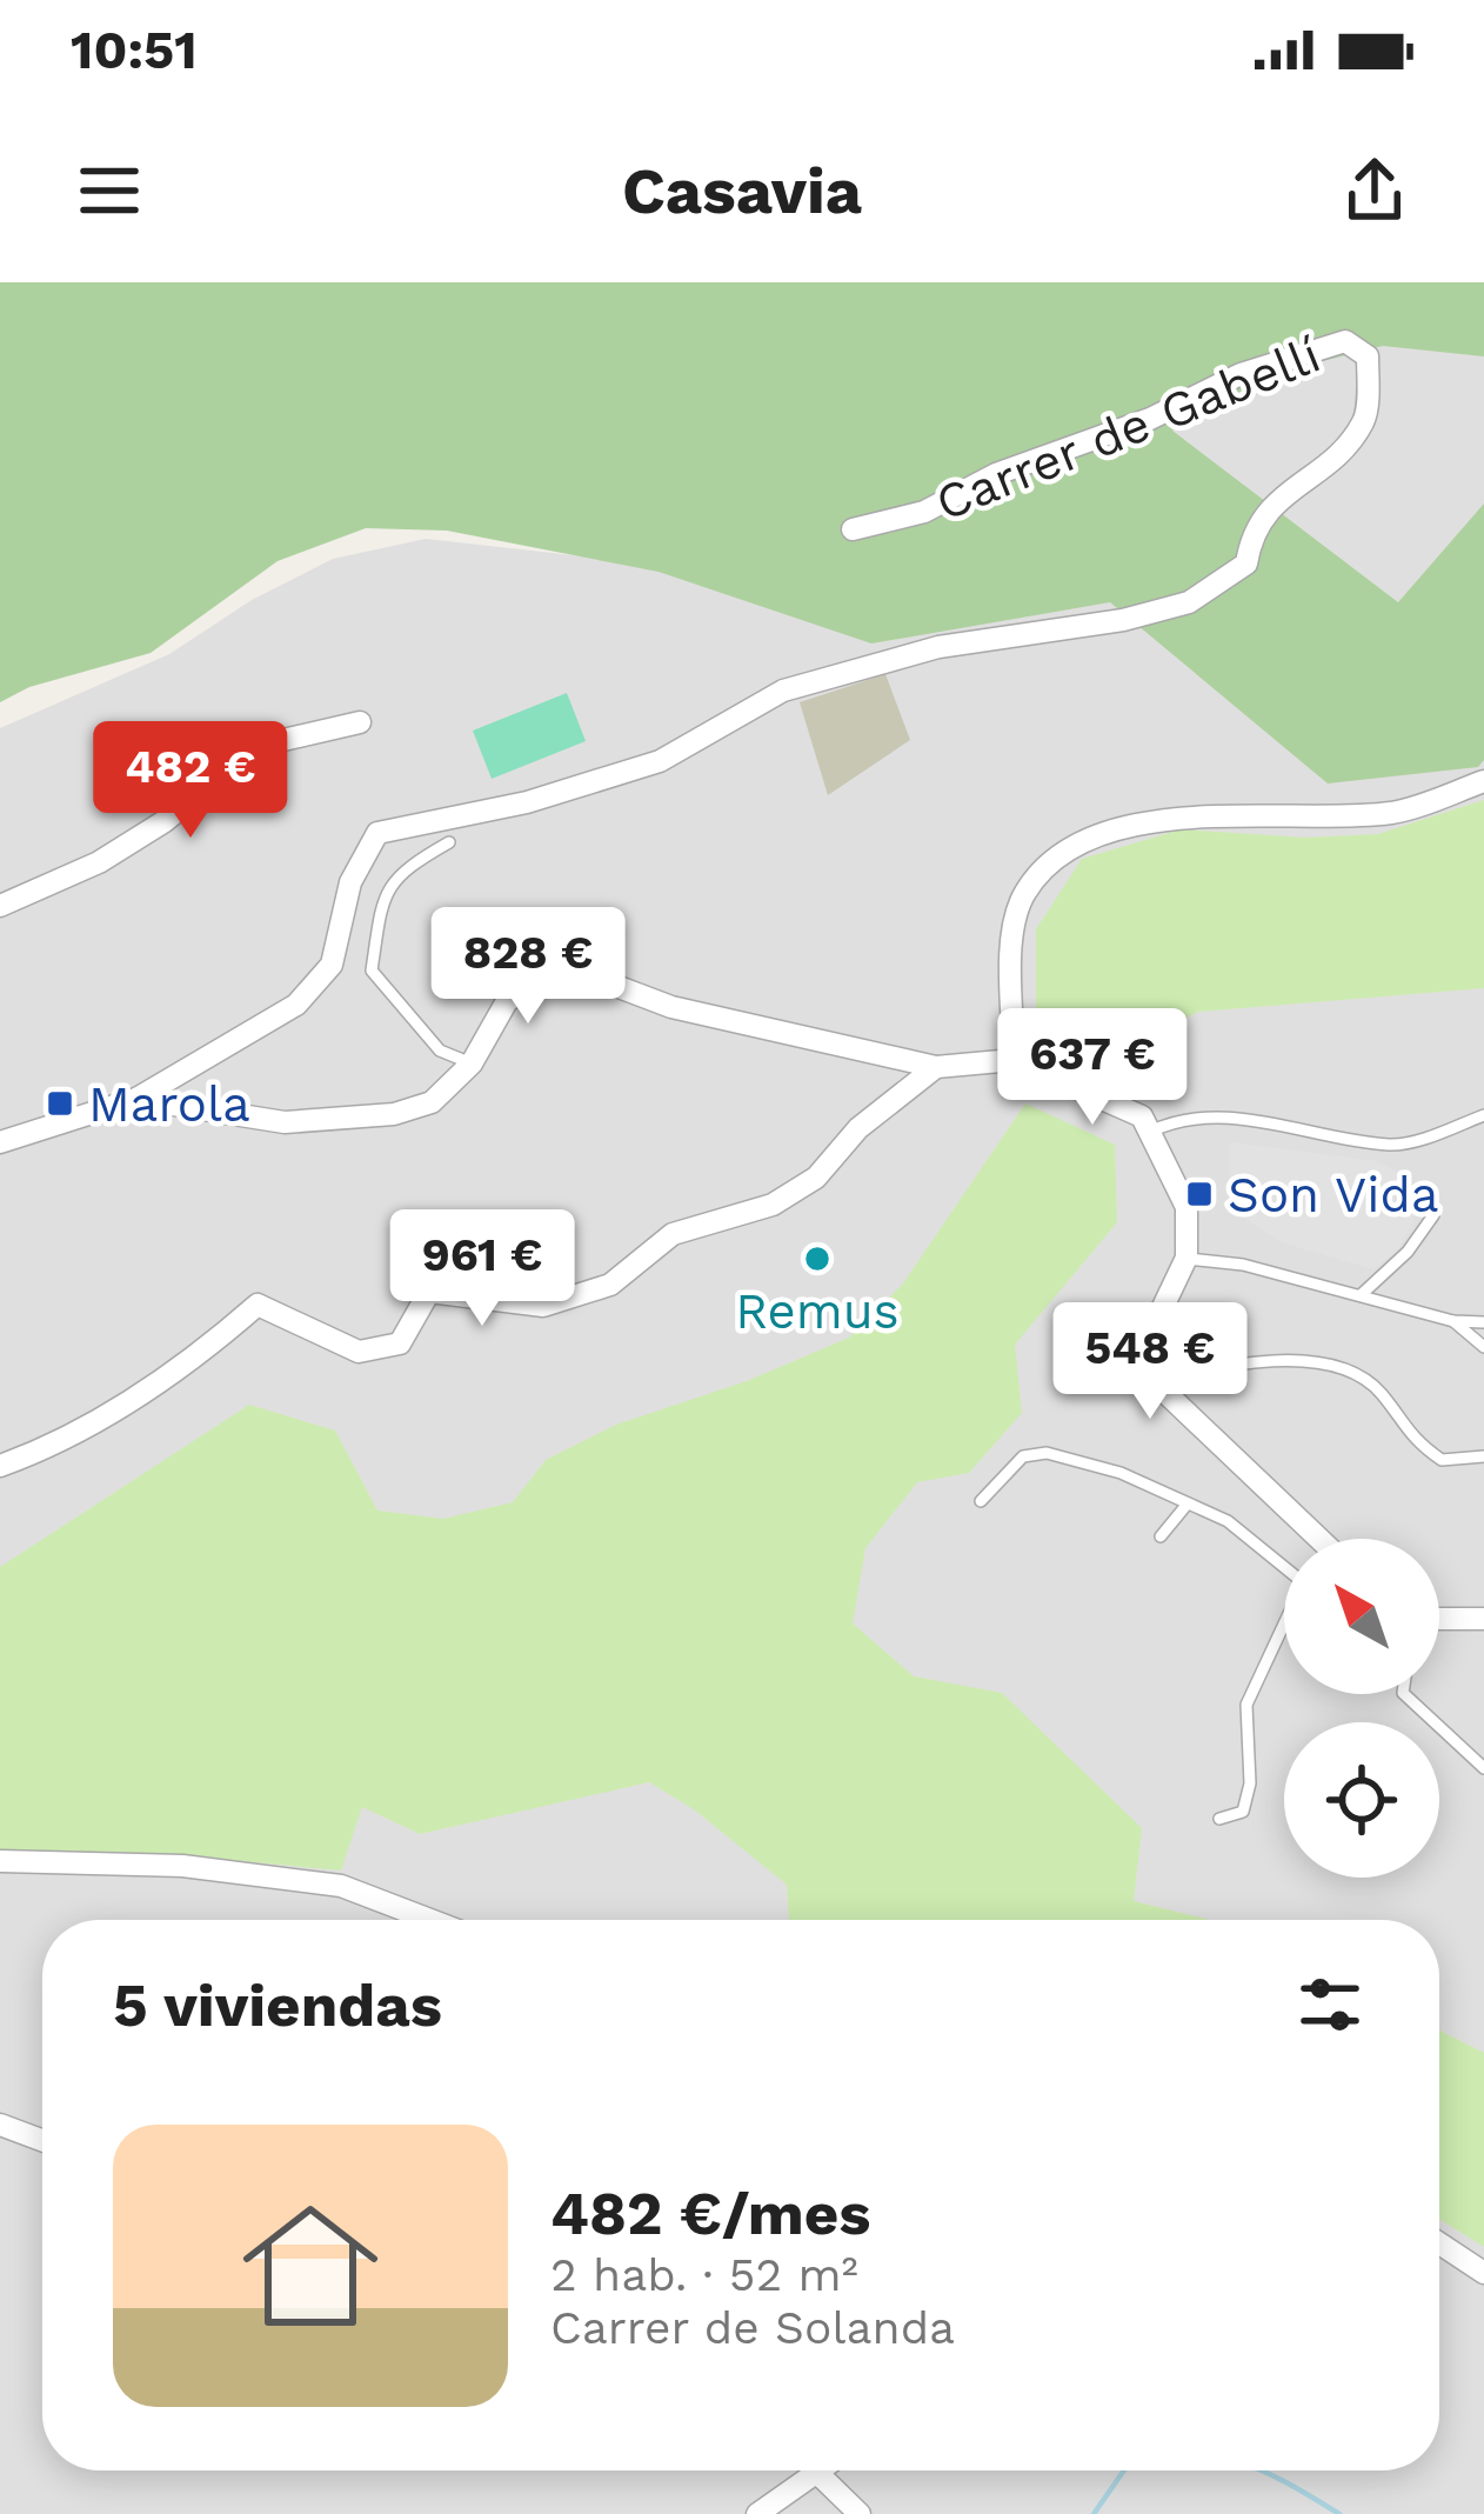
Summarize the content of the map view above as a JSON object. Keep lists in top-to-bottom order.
{
  "streets": {
    "street": ["Carrer de Gabellí"]
  },
  "places": {
    "transit": ["Marola", "Son Vida"],
    "other": ["Remus"]
  },
  "north": "top left",
  "page": {
    "status": "10:51",
    "header": "Casavia",
    "price": [
      "482 €",
      "828 €",
      "637 €",
      "961 €",
      "548 €"
    ],
    "heading": "5 viviendas",
    "list": [
      {
        "name": "482 €/mes",
        "note": "2 hab. · 52 m² · Carrer de Solanda"
      }
    ]
  }
}
